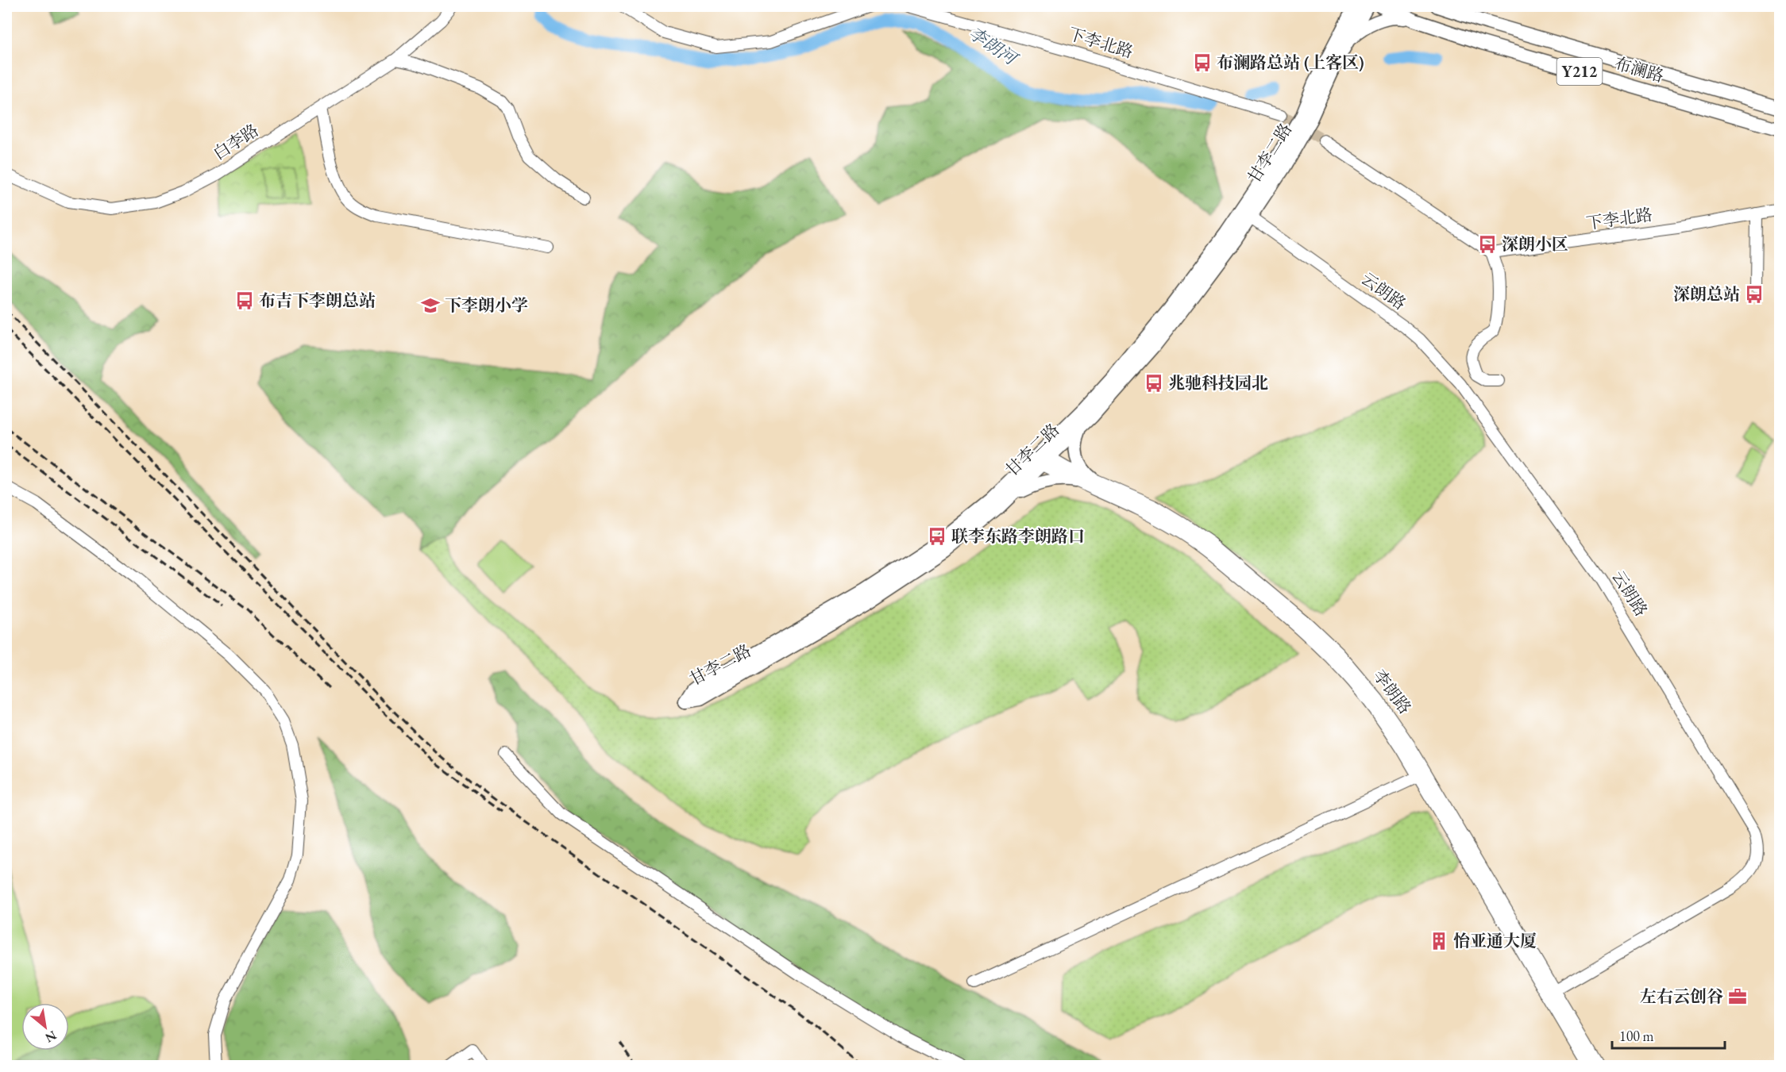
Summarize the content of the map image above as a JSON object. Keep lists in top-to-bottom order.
{
  "streets": {
    "main road": ["布澜路", "Y212", "甘李二路"],
    "street": [
      "下李北路",
      "白李路",
      "云朗路",
      "李朗路"
    ]
  },
  "crossings": [
    ["甘李二路", "云朗路"],
    ["甘李二路", "李朗路"],
    ["云朗路", "李朗路"]
  ],
  "water": ["李朗河"],
  "places": {
    "bus stop": [
      "布澜路总站 (上客区)",
      "深朗小区",
      "深朗总站",
      "布吉下李朗总站",
      "兆驰科技园北",
      "联李东路李朗路口"
    ],
    "school or university": ["下李朗小学"],
    "building": ["怡亚通大厦"],
    "office": ["左右云创谷"]
  },
  "scale_bar": "100 m",
  "north": "bottom right"
}
